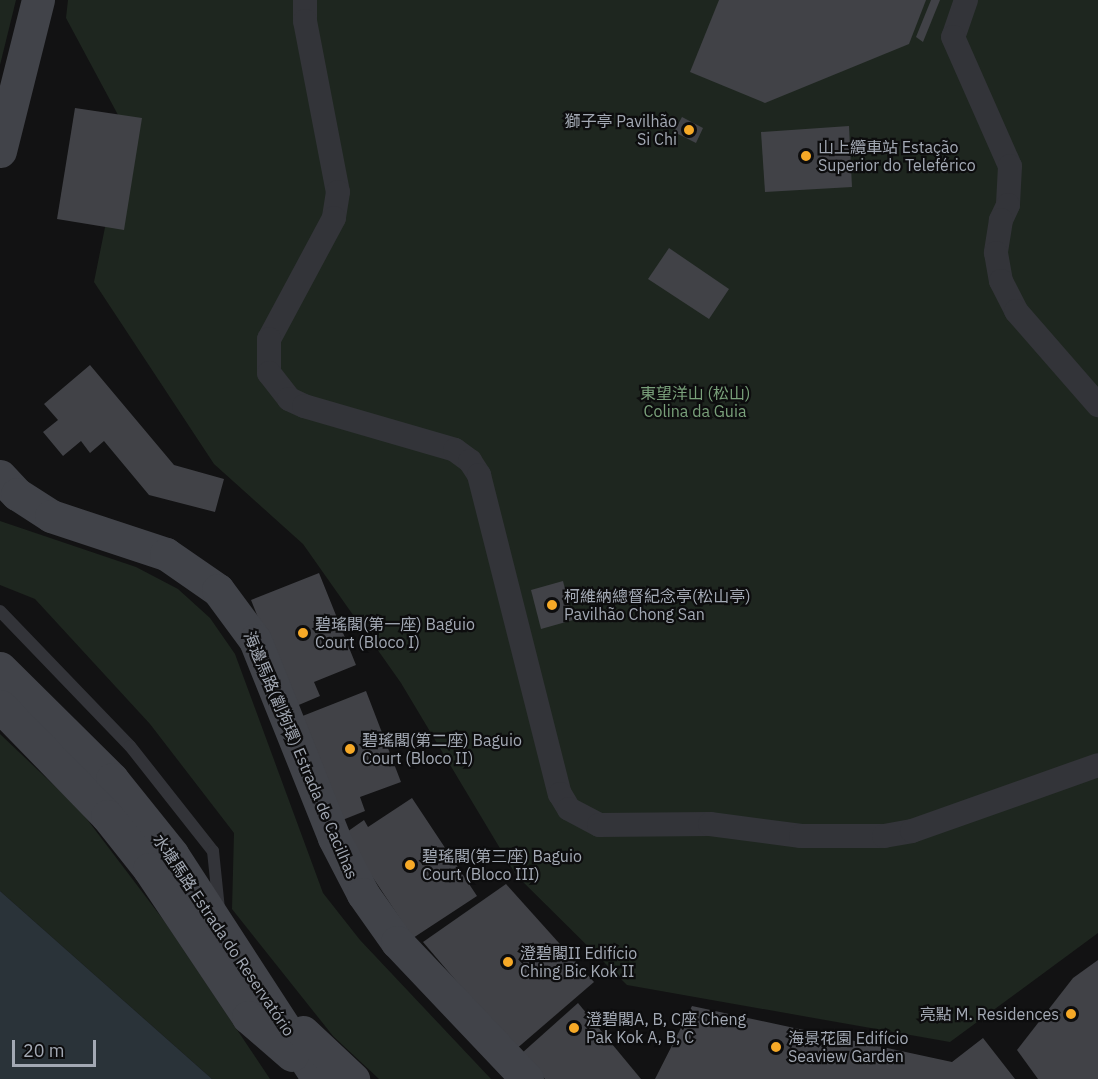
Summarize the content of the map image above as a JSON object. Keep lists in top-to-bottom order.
{
  "streets": {
    "main road": ["海邊馬路(劏狗環) Estrada de Cacilhas", "水塘馬路 Estrada do Reservatório"]
  },
  "parks": ["東望洋山 (松山) Colina da Guia"],
  "places": [
    "獅子亭 Pavilhão Si Chi",
    "山上纜車站 Estação Superior do Teleférico",
    "柯維納總督紀念亭(松山亭) Pavilhão Chong San",
    "碧瑤閣(第一座) Baguio Court (Bloco I)",
    "碧瑤閣(第二座) Baguio Court (Bloco II)",
    "碧瑤閣(第三座) Baguio Court (Bloco III)",
    "澄碧閣II Edifício Ching Bic Kok II",
    "亮點 M. Residences",
    "澄碧閣A, B, C座 Cheng Pak Kok A, B, C",
    "海景花園 Edifício Seaview Garden"
  ],
  "scale_bar": "20 m"
}
